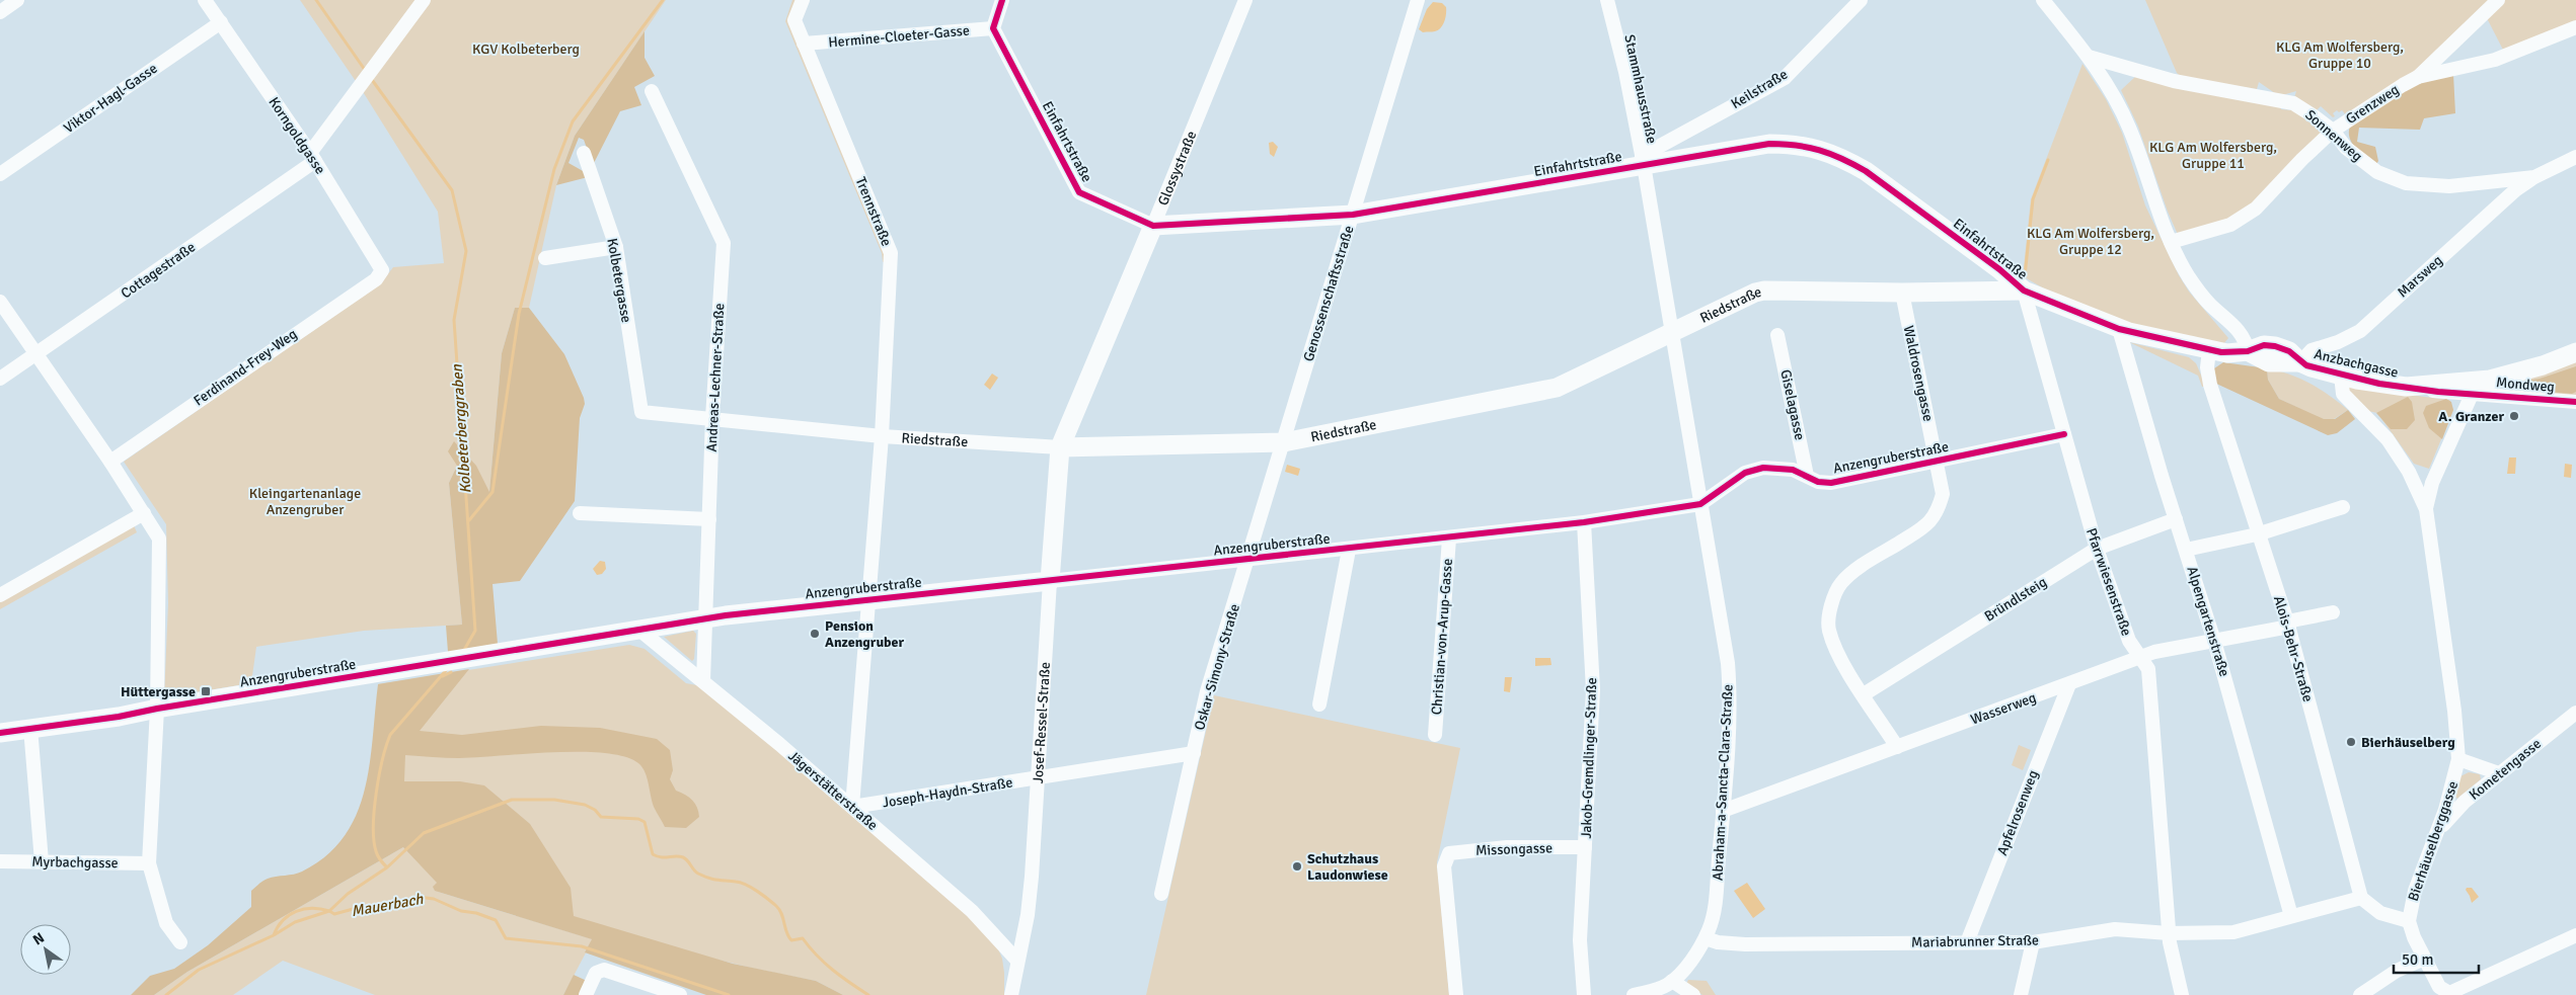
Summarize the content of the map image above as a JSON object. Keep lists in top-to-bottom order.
{
  "streets": {
    "street": [
      "Hermine-Cloeter-Gasse",
      "Stammhausstraße",
      "Keilstraße",
      "Viktor-Hagl-Gasse",
      "Grenzweg",
      "Korngoldgasse",
      "Sonnenweg",
      "Einfahrtstraße",
      "Glossystraße",
      "Trennstraße",
      "Cottagestraße",
      "Marsweg",
      "Kolbetergasse",
      "Genossenschaftsstraße",
      "Riedstraße",
      "Anzbachgasse",
      "Ferdinand-Frey-Weg",
      "Waldrosengasse",
      "Andreas-Lechner-Straße",
      "Mondweg",
      "Giselagasse",
      "Anzengruberstraße",
      "Pfarrwiesenstraße",
      "Bründlsteig",
      "Alpengartenstraße",
      "Christian-von-Arup-Gasse",
      "Alois-Behr-Straße",
      "Oskar-Simony-Straße",
      "Wasserweg",
      "Josef-Ressel-Straße",
      "Jakob-Gremdlinger-Straße",
      "Kometengasse",
      "Abraham-a-Sancta-Clara-Straße",
      "Jägerstätterstraße",
      "Joseph-Haydn-Straße",
      "Apfelrosenweg",
      "Bierhäuselberggasse",
      "Missongasse",
      "Myrbachgasse",
      "Mariabrunner Straße"
    ]
  },
  "crossings": [
    ["Hermine-Cloeter-Gasse", "Einfahrtstraße"],
    ["Hermine-Cloeter-Gasse", "Trennstraße"],
    ["Stammhausstraße", "Keilstraße"],
    ["Stammhausstraße", "Einfahrtstraße"],
    ["Stammhausstraße", "Riedstraße"],
    ["Stammhausstraße", "Abraham-a-Sancta-Clara-Straße"],
    ["Keilstraße", "Einfahrtstraße"],
    ["Viktor-Hagl-Gasse", "Korngoldgasse"],
    ["Grenzweg", "Sonnenweg"],
    ["Korngoldgasse", "Cottagestraße"],
    ["Korngoldgasse", "Ferdinand-Frey-Weg"],
    ["Sonnenweg", "Marsweg"],
    ["Einfahrtstraße", "Glossystraße"],
    ["Einfahrtstraße", "Genossenschaftsstraße"],
    ["Einfahrtstraße", "Riedstraße"],
    ["Einfahrtstraße", "Anzbachgasse"],
    ["Einfahrtstraße", "Pfarrwiesenstraße"],
    ["Einfahrtstraße", "Alpengartenstraße"],
    ["Einfahrtstraße", "Alois-Behr-Straße"],
    ["Glossystraße", "Riedstraße"],
    ["Glossystraße", "Josef-Ressel-Straße"],
    ["Trennstraße", "Riedstraße"],
    ["Trennstraße", "Anzengruberstraße"],
    ["Trennstraße", "Jägerstätterstraße"],
    ["Trennstraße", "Joseph-Haydn-Straße"],
    ["Marsweg", "Anzbachgasse"],
    ["Kolbetergasse", "Riedstraße"],
    ["Genossenschaftsstraße", "Riedstraße"],
    ["Genossenschaftsstraße", "Oskar-Simony-Straße"],
    ["Riedstraße", "Waldrosengasse"],
    ["Riedstraße", "Andreas-Lechner-Straße"],
    ["Riedstraße", "Pfarrwiesenstraße"],
    ["Riedstraße", "Oskar-Simony-Straße"],
    ["Riedstraße", "Josef-Ressel-Straße"],
    ["Riedstraße", "Abraham-a-Sancta-Clara-Straße"],
    ["Anzbachgasse", "Mondweg"],
    ["Anzbachgasse", "Bierhäuselberggasse"],
    ["Waldrosengasse", "Anzengruberstraße"],
    ["Waldrosengasse", "Bründlsteig"],
    ["Waldrosengasse", "Wasserweg"],
    ["Andreas-Lechner-Straße", "Anzengruberstraße"],
    ["Andreas-Lechner-Straße", "Jägerstätterstraße"],
    ["Mondweg", "Bierhäuselberggasse"],
    ["Giselagasse", "Anzengruberstraße"],
    ["Anzengruberstraße", "Pfarrwiesenstraße"],
    ["Anzengruberstraße", "Christian-von-Arup-Gasse"],
    ["Anzengruberstraße", "Oskar-Simony-Straße"],
    ["Anzengruberstraße", "Josef-Ressel-Straße"],
    ["Anzengruberstraße", "Jakob-Gremdlinger-Straße"],
    ["Anzengruberstraße", "Abraham-a-Sancta-Clara-Straße"],
    ["Anzengruberstraße", "Jägerstätterstraße"],
    ["Pfarrwiesenstraße", "Bründlsteig"],
    ["Pfarrwiesenstraße", "Wasserweg"],
    ["Pfarrwiesenstraße", "Mariabrunner Straße"],
    ["Bründlsteig", "Alpengartenstraße"],
    ["Alpengartenstraße", "Wasserweg"],
    ["Alpengartenstraße", "Mariabrunner Straße"],
    ["Alois-Behr-Straße", "Wasserweg"],
    ["Alois-Behr-Straße", "Mariabrunner Straße"],
    ["Oskar-Simony-Straße", "Joseph-Haydn-Straße"],
    ["Wasserweg", "Abraham-a-Sancta-Clara-Straße"],
    ["Wasserweg", "Apfelrosenweg"],
    ["Josef-Ressel-Straße", "Jägerstätterstraße"],
    ["Josef-Ressel-Straße", "Joseph-Haydn-Straße"],
    ["Jakob-Gremdlinger-Straße", "Missongasse"],
    ["Kometengasse", "Bierhäuselberggasse"],
    ["Abraham-a-Sancta-Clara-Straße", "Mariabrunner Straße"],
    ["Jägerstätterstraße", "Joseph-Haydn-Straße"],
    ["Apfelrosenweg", "Mariabrunner Straße"]
  ],
  "water": ["Kolbeterberggraben", "Mauerbach"],
  "parks": [
    "KLG Am Wolfersberg, Gruppe 10",
    "KGV Kolbeterberg",
    "KLG Am Wolfersberg, Gruppe 11",
    "KLG Am Wolfersberg, Gruppe 12",
    "Kleingartenanlage Anzengruber"
  ],
  "places": {
    "other": [
      "A. Granzer",
      "Pension Anzengruber",
      "Bierhäuselberg",
      "Schutzhaus Laudonwiese"
    ],
    "transit": ["Hüttergasse"]
  },
  "scale_bar": "50 m",
  "north": "top left"
}
